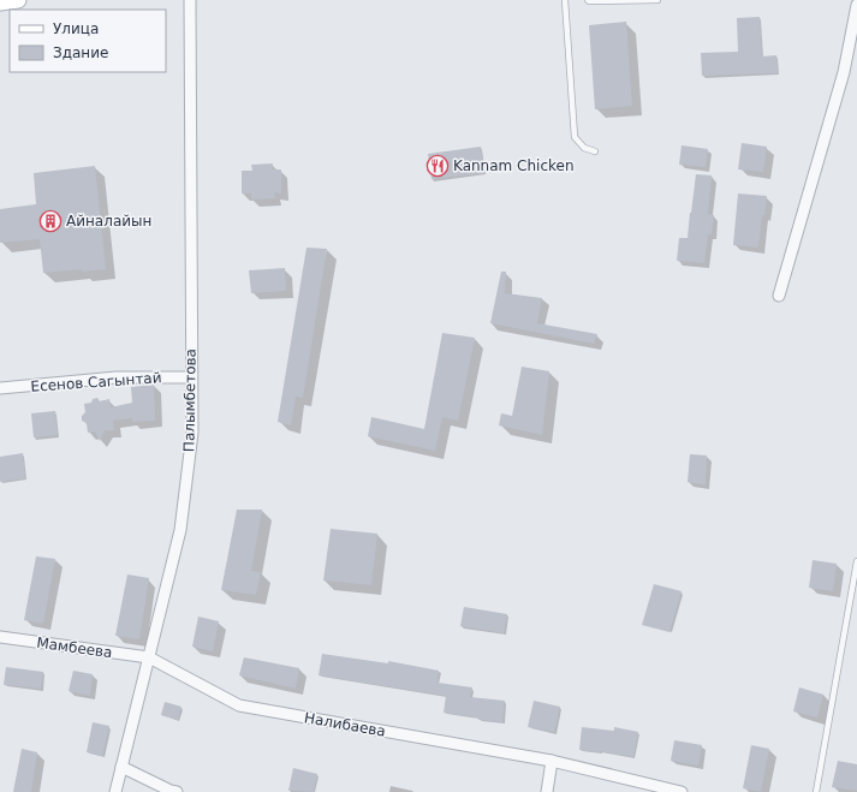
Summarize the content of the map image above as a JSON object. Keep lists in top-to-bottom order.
{
  "streets": {
    "street": [
      "Есенов Сагынтай",
      "Палымбетова",
      "Мамбеева",
      "Налибаева"
    ]
  },
  "crossings": [
    ["Есенов Сагынтай", "Палымбетова"],
    ["Палымбетова", "Мамбеева"],
    ["Палымбетова", "Налибаева"],
    ["Мамбеева", "Налибаева"]
  ],
  "places": {
    "restaurant": ["Kannam Chicken"],
    "building": ["Айналайын"]
  },
  "legend": ["Улица", "Здание"]
}
